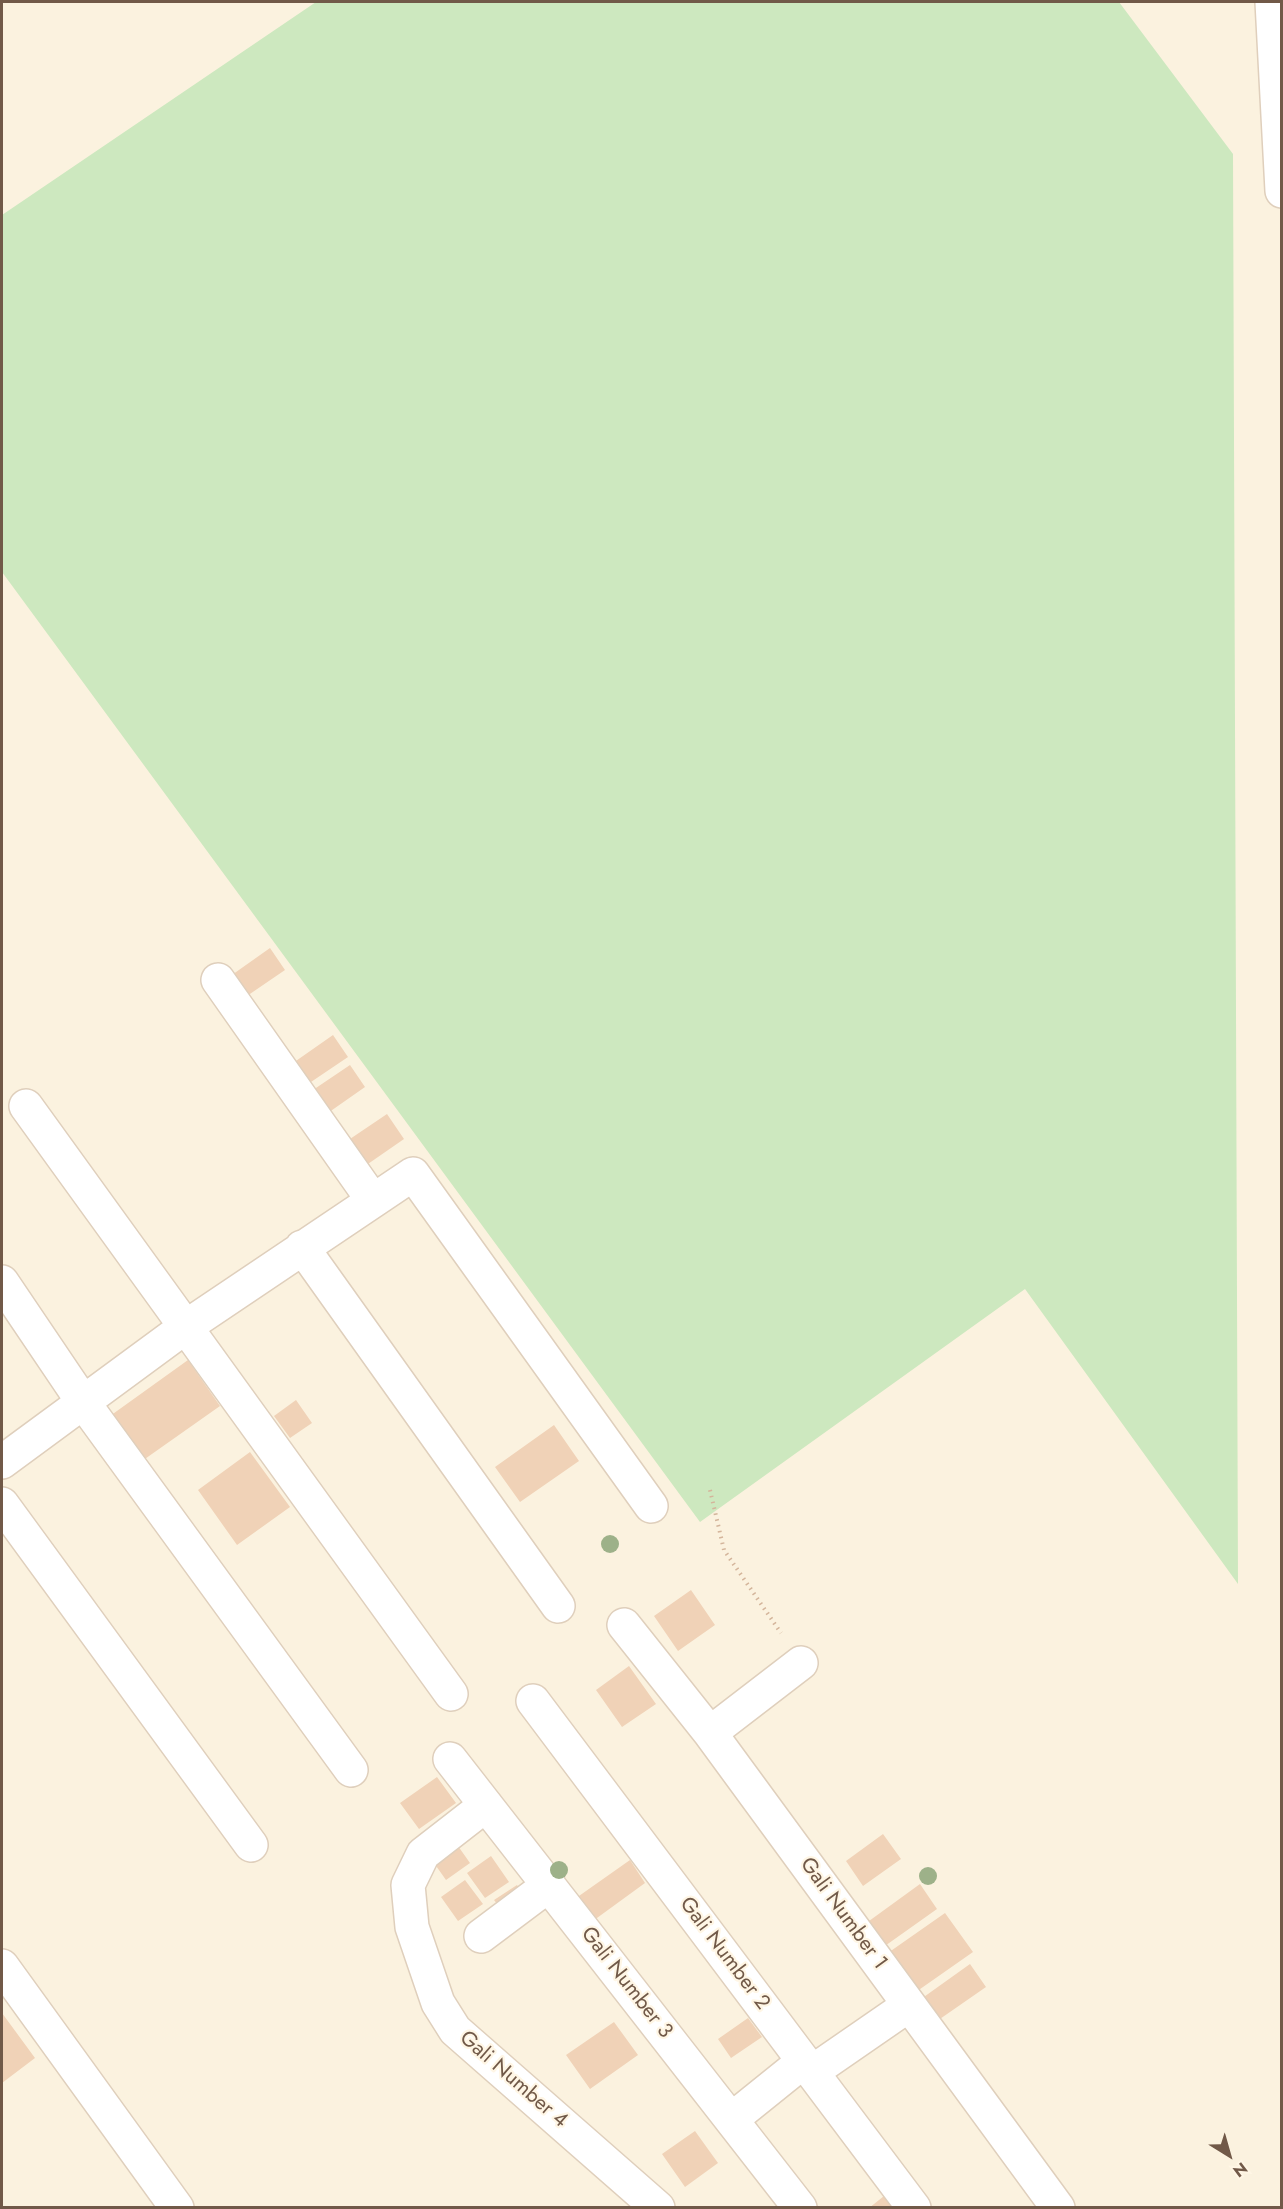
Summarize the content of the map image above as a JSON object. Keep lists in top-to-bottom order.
{
  "streets": {
    "street": [
      "Gali Number 1",
      "Gali Number 2",
      "Gali Number 3",
      "Gali Number 4"
    ]
  },
  "crossings": [
    ["Gali Number 3", "Gali Number 4"]
  ],
  "north": "bottom right"
}
